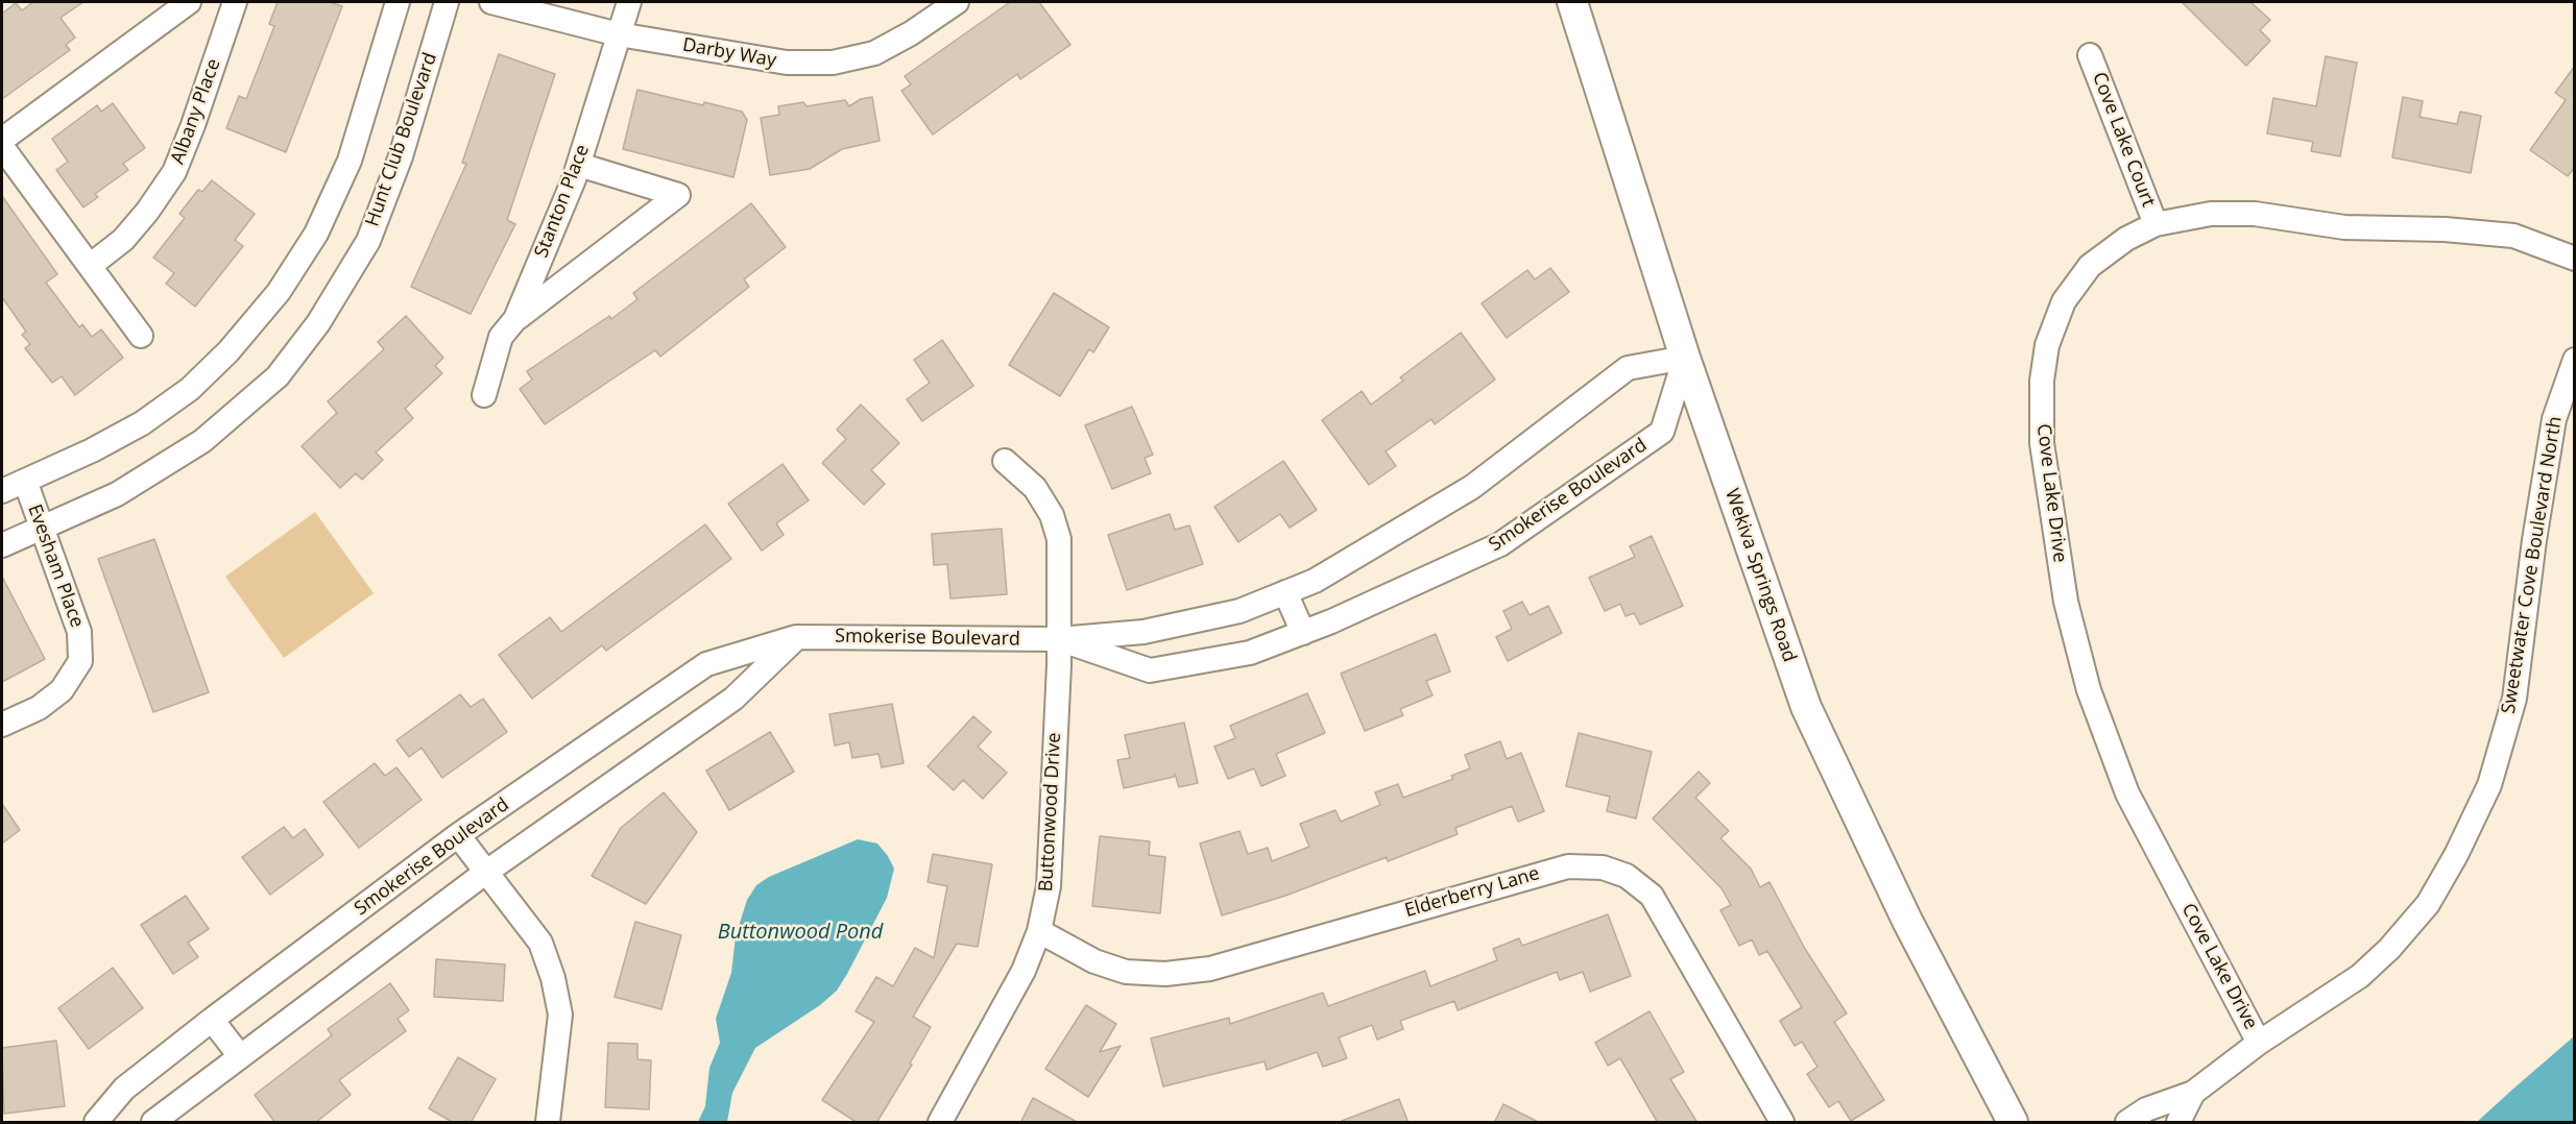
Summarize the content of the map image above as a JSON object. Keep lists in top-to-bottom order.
{
  "streets": {
    "main road": ["Wekiva Springs Road"],
    "street": [
      "Darby Way",
      "Albany Place",
      "Hunt Club Boulevard",
      "Cove Lake Court",
      "Stanton Place",
      "Cove Lake Drive",
      "Smokerise Boulevard",
      "Sweetwater Cove Boulevard North",
      "Evesham Place",
      "Buttonwood Drive",
      "Elderberry Lane"
    ]
  },
  "crossings": [
    ["Darby Way", "Stanton Place"],
    ["Hunt Club Boulevard", "Evesham Place"],
    ["Cove Lake Court", "Cove Lake Drive"],
    ["Cove Lake Drive", "Sweetwater Cove Boulevard North"],
    ["Smokerise Boulevard", "Wekiva Springs Road"],
    ["Smokerise Boulevard", "Buttonwood Drive"],
    ["Buttonwood Drive", "Elderberry Lane"]
  ],
  "water": ["Buttonwood Pond"]
}
